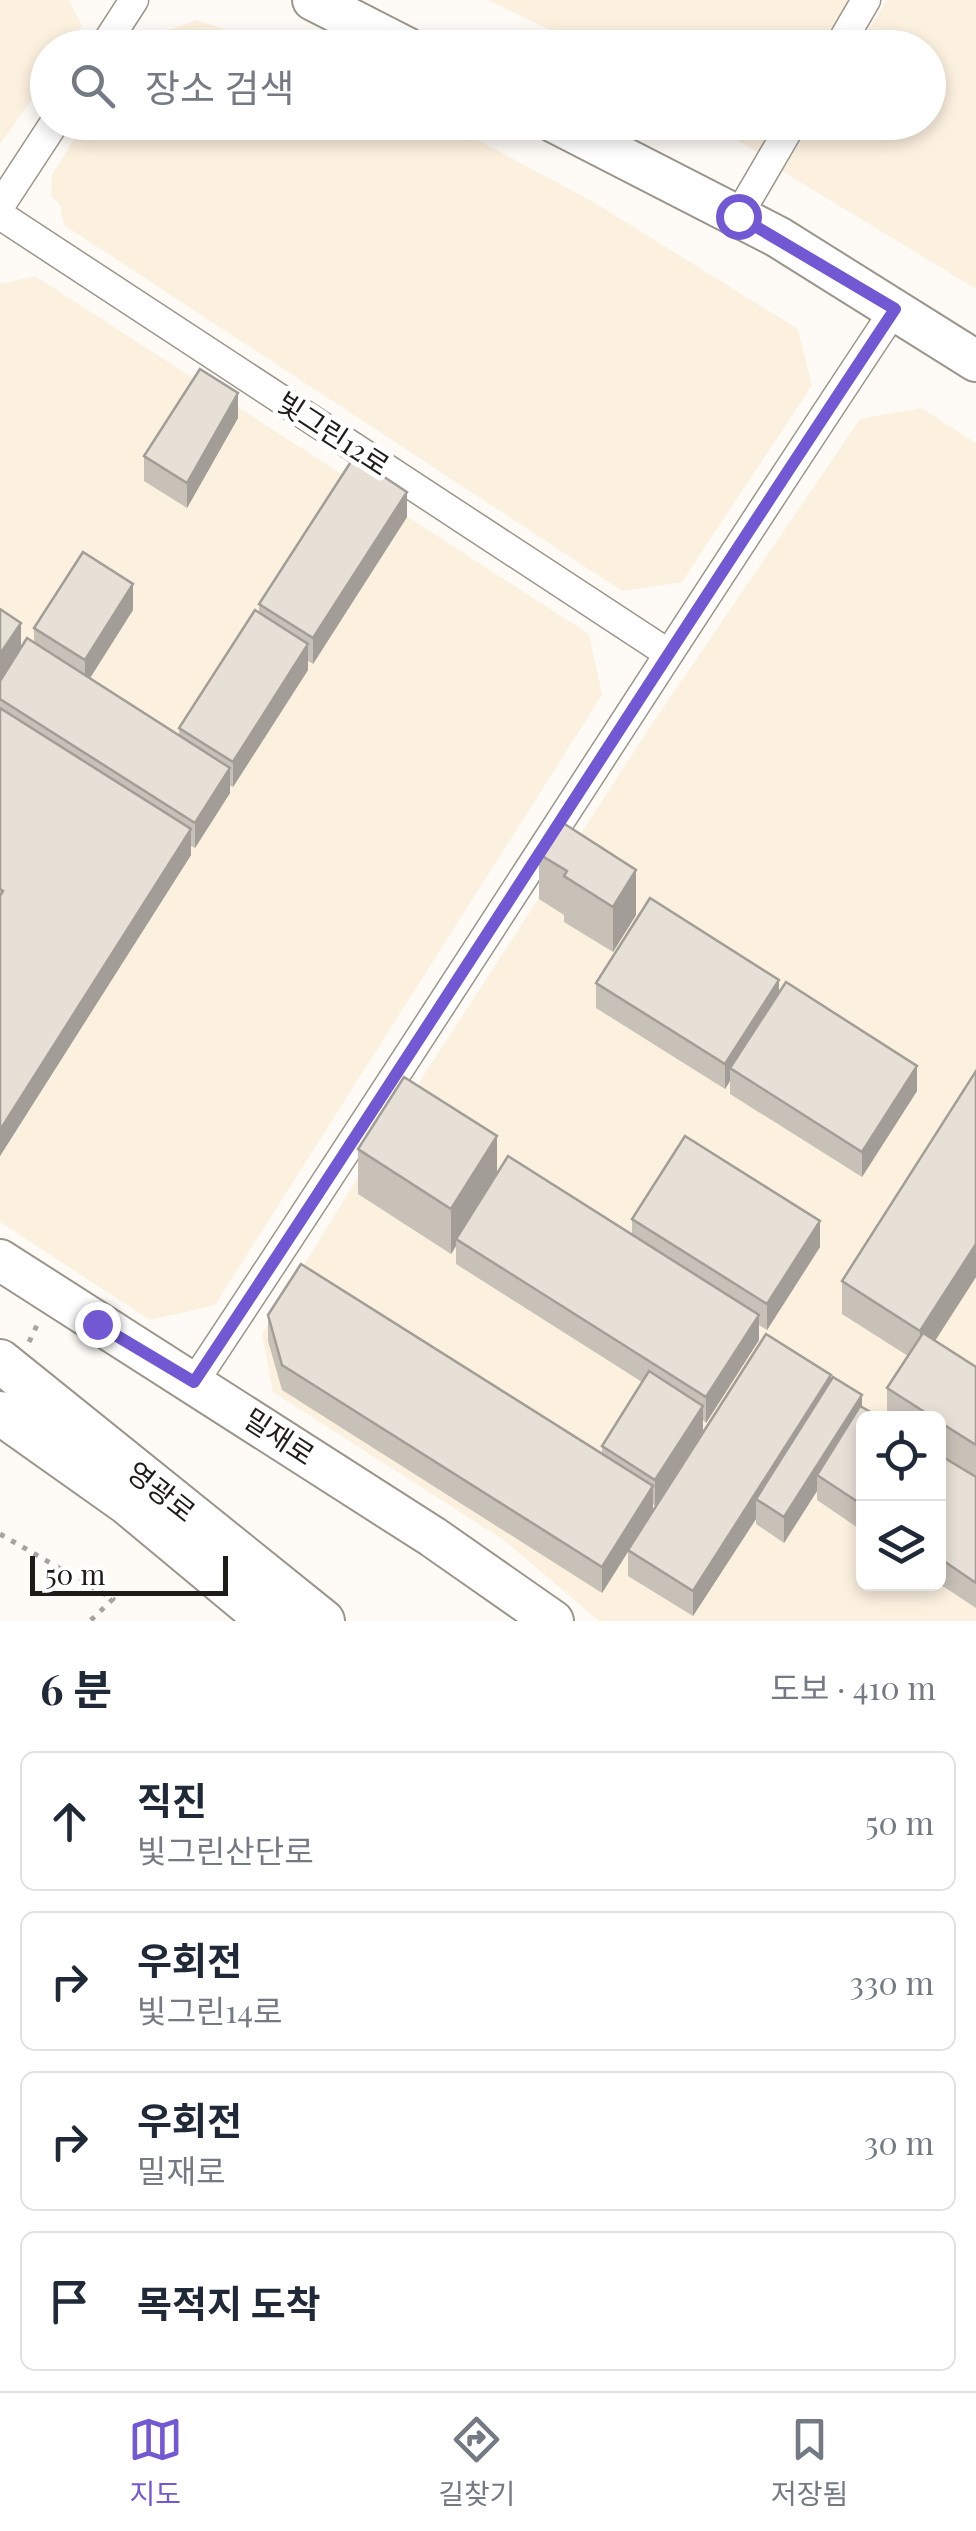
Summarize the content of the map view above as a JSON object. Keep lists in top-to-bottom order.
{
  "streets": {
    "main road": ["밀재로", "영광로"],
    "street": ["빛그린12로"]
  },
  "scale_bar": "50 m",
  "page": {
    "search": "장소 검색",
    "scale": "50 m",
    "heading": ["6 분", "도보 · 410 m"],
    "list": [
      ["직진", "빛그린산단로", "50 m"],
      ["우회전", "빛그린14로", "330 m"],
      ["우회전", "밀재로", "30 m"],
      "목적지 도착"
    ],
    "nav": ["지도", "길찾기", "저장됨"]
  }
}
